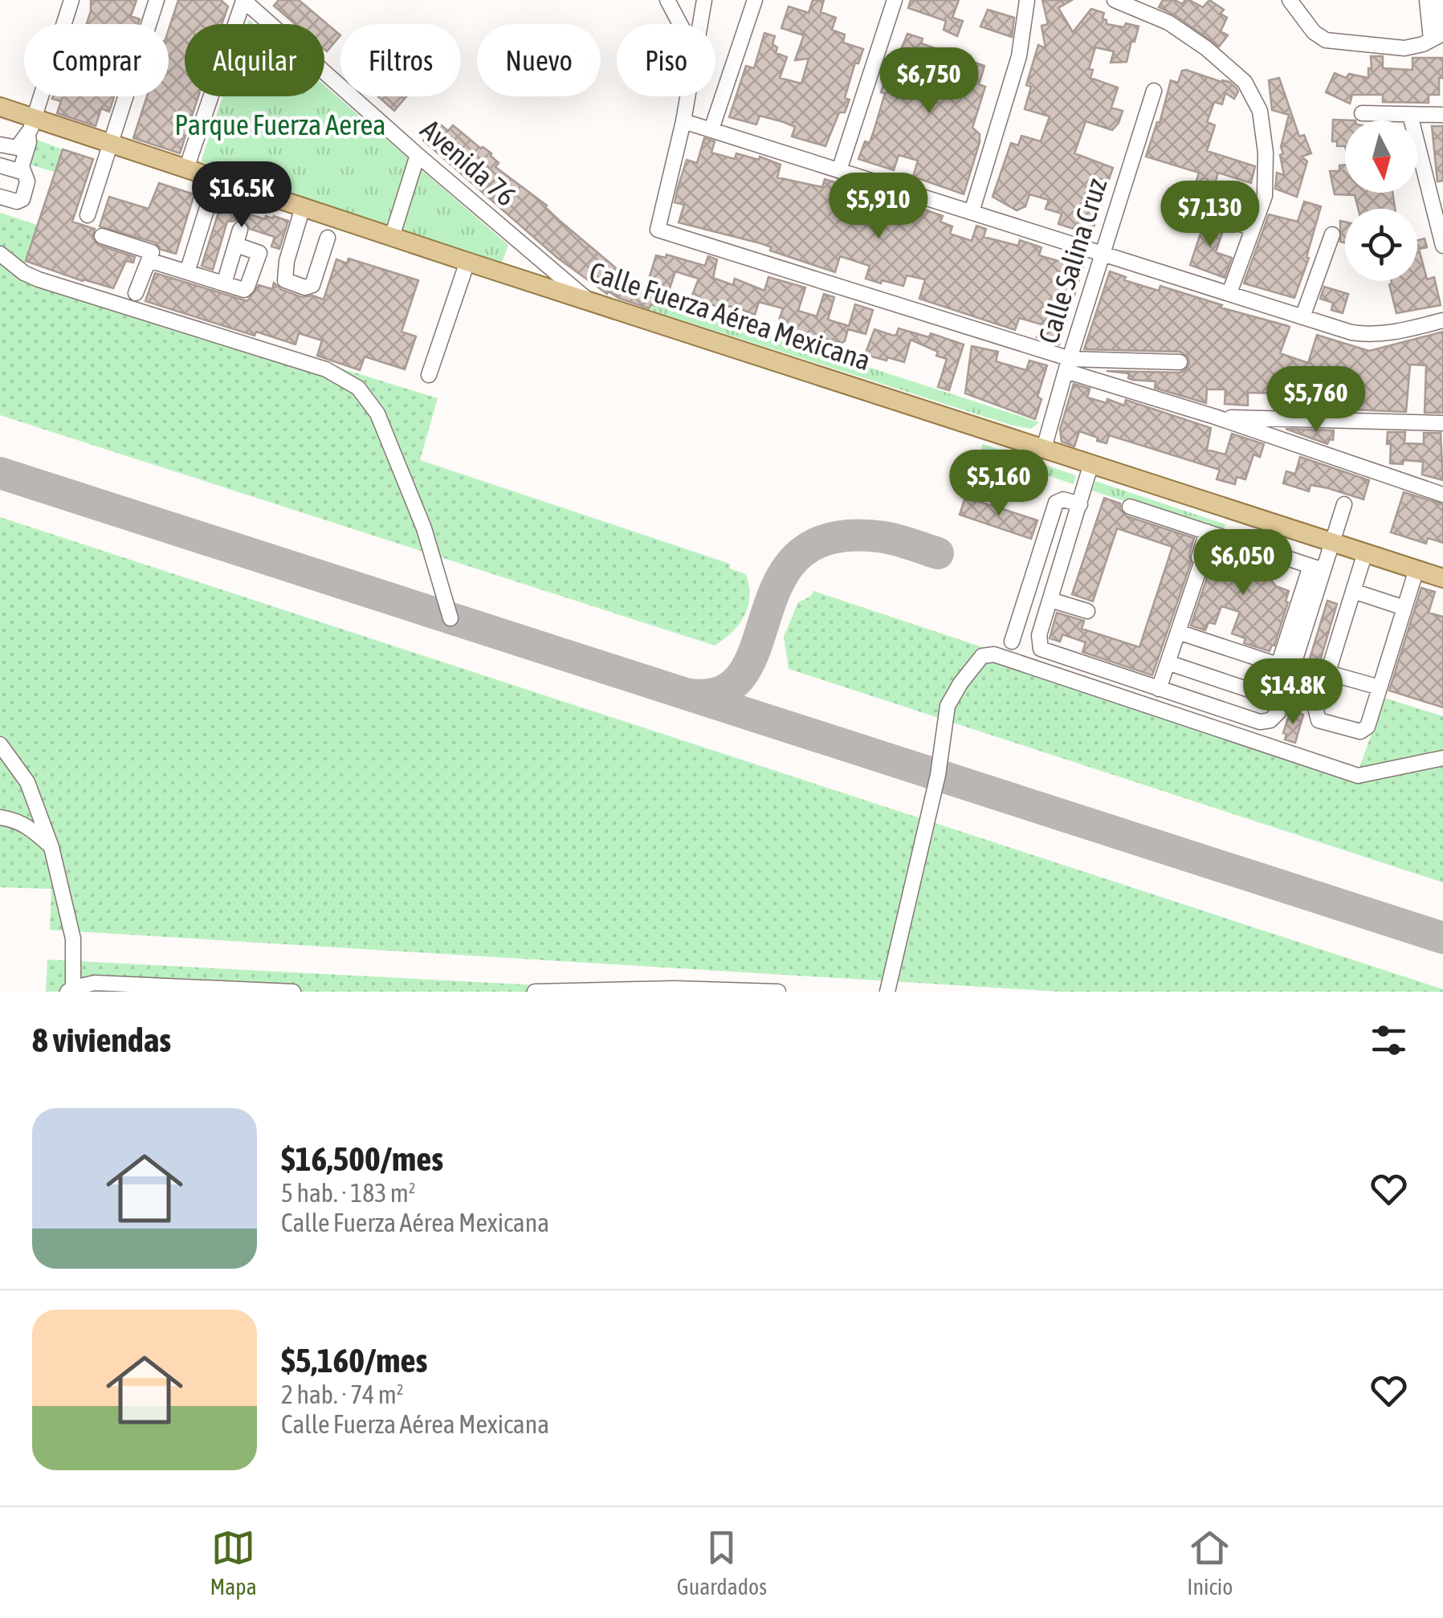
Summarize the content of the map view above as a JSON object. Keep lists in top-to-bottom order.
{
  "streets": {
    "main road": ["Calle Fuerza Aérea Mexicana"],
    "street": ["Avenida 76", "Calle Salina Cruz"]
  },
  "crossings": [
    ["Avenida 76", "Calle Fuerza Aérea Mexicana"],
    ["Calle Salina Cruz", "Calle Fuerza Aérea Mexicana"]
  ],
  "parks": ["Parque Fuerza Aerea"],
  "north": "bottom",
  "page": {
    "chip": [
      "Comprar",
      "Alquilar",
      "Filtros",
      "Nuevo",
      "Piso"
    ],
    "price": [
      "$6,750",
      "$16.5K",
      "$5,910",
      "$7,130",
      "$5,760",
      "$5,160",
      "$6,050",
      "$14.8K"
    ],
    "heading": "8 viviendas",
    "list": [
      {
        "name": "$16,500/mes",
        "note": "5 hab. · 183 m² · Calle Fuerza Aérea Mexicana"
      },
      {
        "name": "$5,160/mes",
        "note": "2 hab. · 74 m² · Calle Fuerza Aérea Mexicana"
      }
    ],
    "tabs": ["Mapa", "Guardados", "Inicio"]
  }
}
